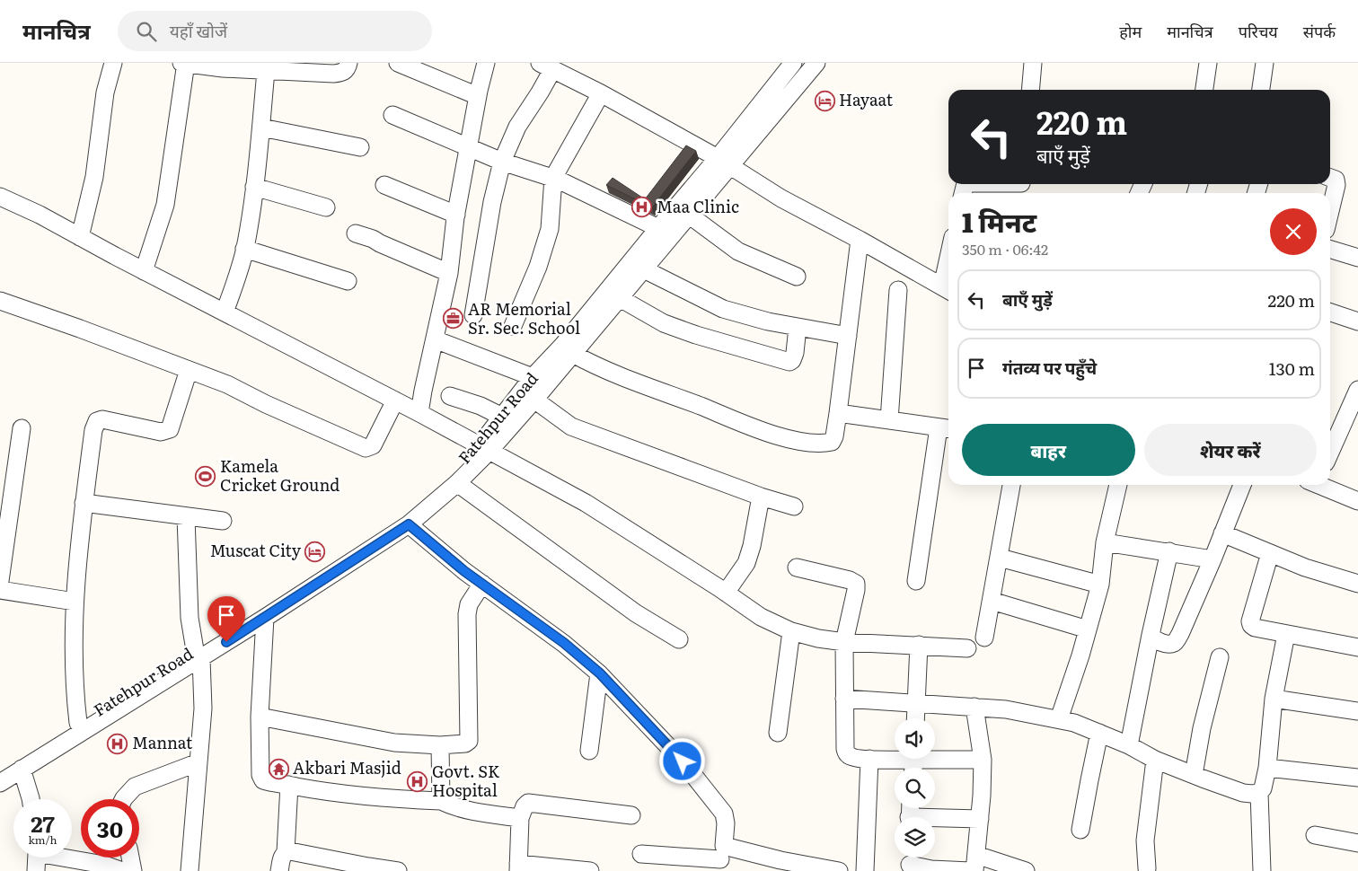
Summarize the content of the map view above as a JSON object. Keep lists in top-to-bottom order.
{
  "streets": {
    "street": ["Fatehpur Road"]
  },
  "places": {
    "hotel": ["Hayaat", "Muscat City"],
    "hospital": ["Maa Clinic", "Mannat", "Govt. SK Hospital"],
    "office": ["AR Memorial Sr. Sec. School"],
    "sports": ["Kamela Cricket Ground"],
    "temple": ["Akbari Masjid"]
  },
  "page": {
    "header": "मानचित्र",
    "search": "यहाँ खोजें",
    "nav": [
      "होम",
      "मानचित्र",
      "परिचय",
      "संपर्क"
    ],
    "turn": ["220 m", "बाएँ मुड़ें"],
    "heading": ["1 मिनट", "350 m · 06:42"],
    "list": [
      {
        "name": "बाएँ मुड़ें",
        "value": "220 m"
      },
      {
        "name": "गंतव्य पर पहुँचे",
        "value": "130 m"
      }
    ],
    "buttons": ["बाहर", "शेयर करें"],
    "speed": "27 km/h",
    "limit": "30"
  }
}
